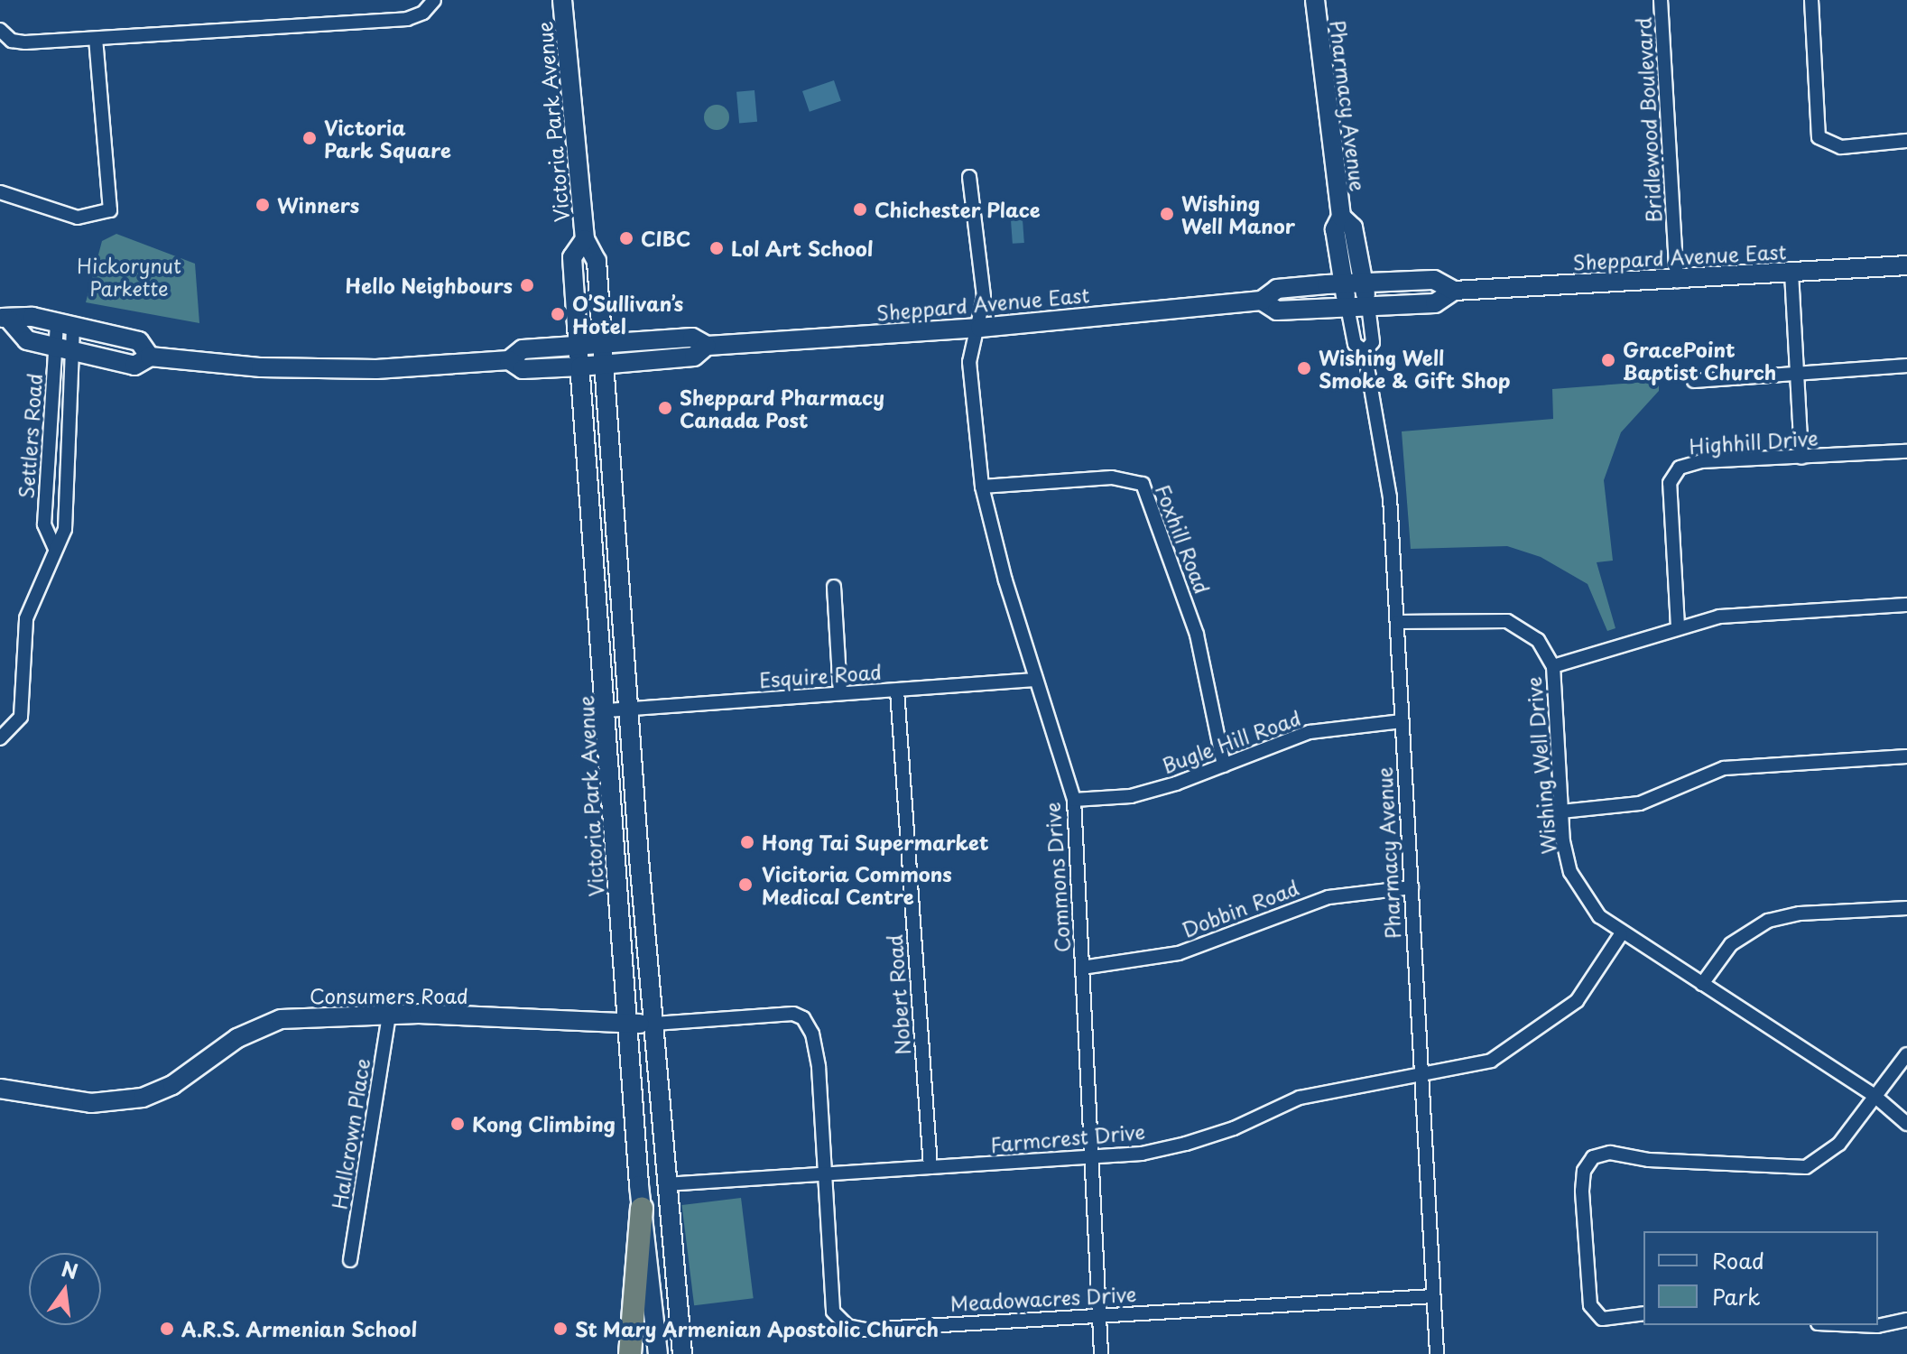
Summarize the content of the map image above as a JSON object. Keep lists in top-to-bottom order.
{
  "streets": {
    "main road": [
      "Pharmacy Avenue",
      "Victoria Park Avenue",
      "Sheppard Avenue East",
      "Consumers Road",
      "Meadowacres Drive"
    ],
    "street": [
      "Bridlewood Boulevard",
      "Settlers Road",
      "Highhill Drive",
      "Foxhill Road",
      "Esquire Road",
      "Bugle Hill Road",
      "Wishing Well Drive",
      "Commons Drive",
      "Dobbin Road",
      "Nobert Road",
      "Hallcrown Place",
      "Farmcrest Drive"
    ]
  },
  "crossings": [
    ["Pharmacy Avenue", "Sheppard Avenue East"],
    ["Pharmacy Avenue", "Bugle Hill Road"],
    ["Pharmacy Avenue", "Wishing Well Drive"],
    ["Pharmacy Avenue", "Dobbin Road"],
    ["Pharmacy Avenue", "Farmcrest Drive"],
    ["Pharmacy Avenue", "Meadowacres Drive"],
    ["Bridlewood Boulevard", "Sheppard Avenue East"],
    ["Victoria Park Avenue", "Sheppard Avenue East"],
    ["Victoria Park Avenue", "Esquire Road"],
    ["Victoria Park Avenue", "Consumers Road"],
    ["Victoria Park Avenue", "Farmcrest Drive"],
    ["Victoria Park Avenue", "Meadowacres Drive"],
    ["Sheppard Avenue East", "Settlers Road"],
    ["Sheppard Avenue East", "Commons Drive"],
    ["Foxhill Road", "Bugle Hill Road"],
    ["Foxhill Road", "Commons Drive"],
    ["Esquire Road", "Commons Drive"],
    ["Esquire Road", "Nobert Road"],
    ["Bugle Hill Road", "Commons Drive"],
    ["Wishing Well Drive", "Farmcrest Drive"],
    ["Commons Drive", "Dobbin Road"],
    ["Commons Drive", "Farmcrest Drive"],
    ["Commons Drive", "Meadowacres Drive"],
    ["Nobert Road", "Farmcrest Drive"],
    ["Consumers Road", "Hallcrown Place"],
    ["Consumers Road", "Meadowacres Drive"],
    ["Farmcrest Drive", "Meadowacres Drive"]
  ],
  "parks": ["Hickorynut Parkette"],
  "places": [
    "Victoria Park Square",
    "Winners",
    "Chichester Place",
    "Wishing Well Manor",
    "CIBC",
    "Lol Art School",
    "Hello Neighbours",
    "O’Sullivan’s Hotel",
    "GracePoint Baptist Church",
    "Wishing Well Smoke & Gift Shop",
    "Sheppard Pharmacy Canada Post",
    "Hong Tai Supermarket",
    "Vicitoria Commons Medical Centre",
    "Kong Climbing",
    "A.R.S. Armenian School",
    "St Mary Armenian Apostolic Church"
  ],
  "legend": ["Road", "Park"],
  "north": "top"
}
